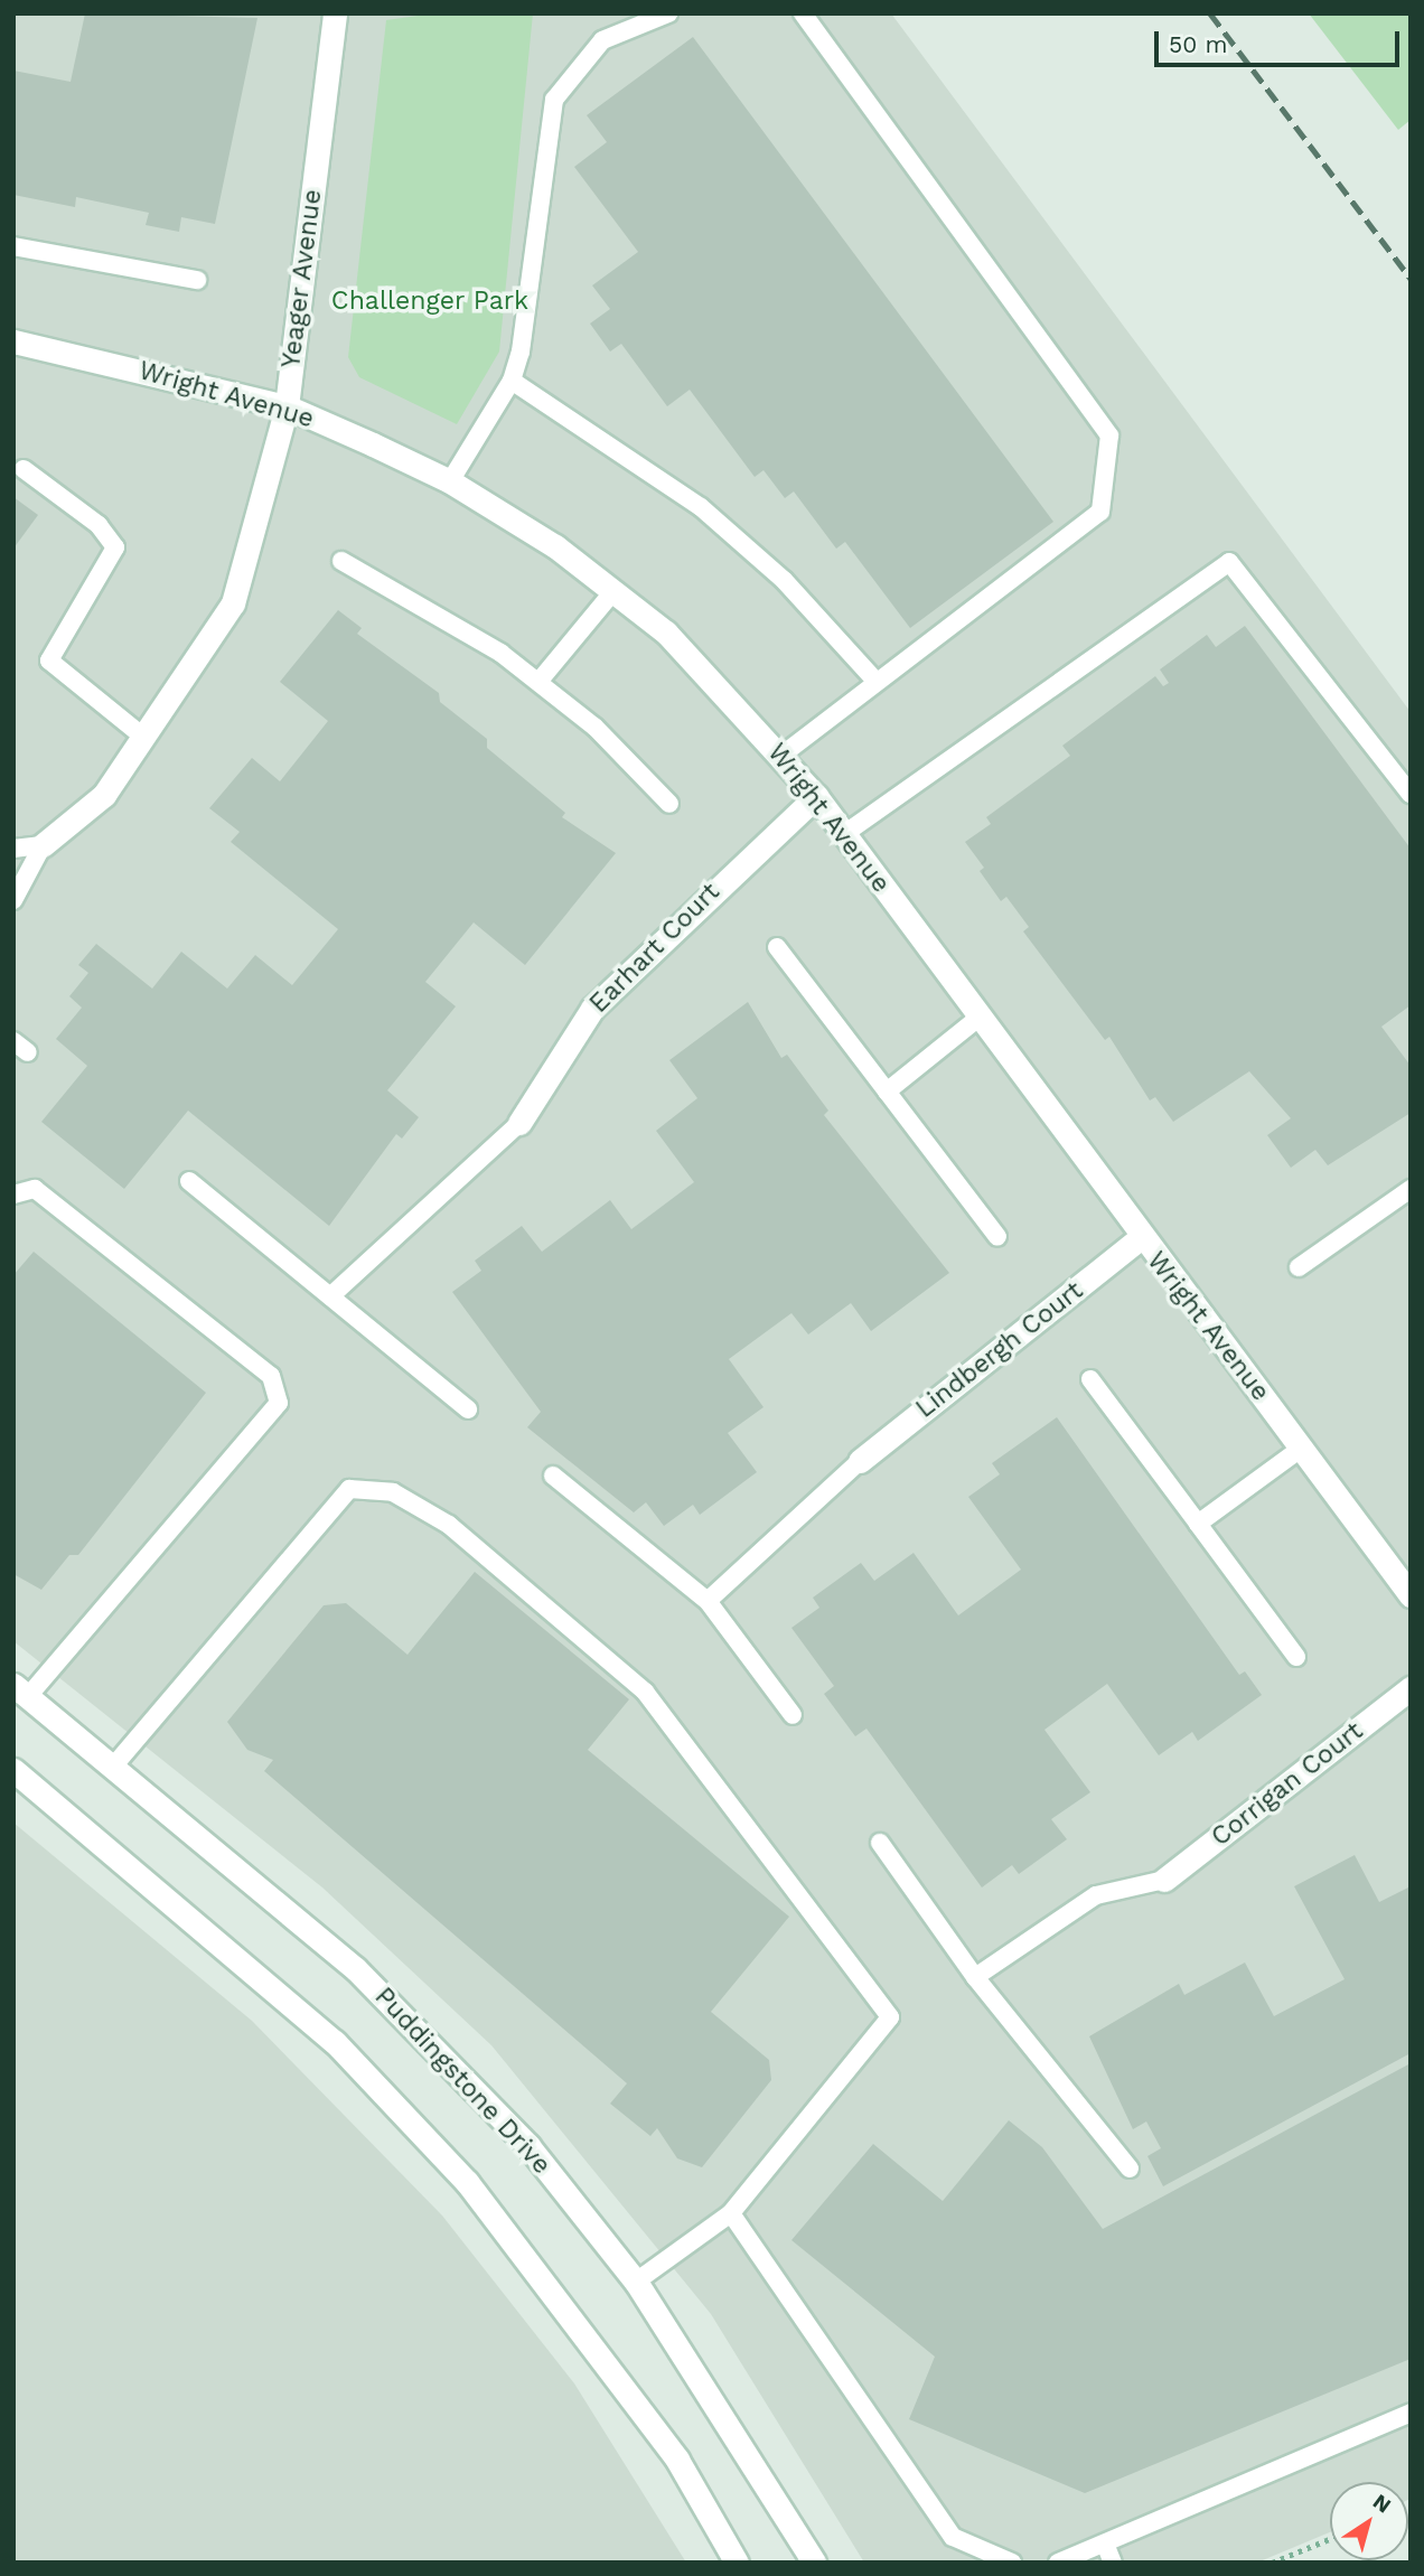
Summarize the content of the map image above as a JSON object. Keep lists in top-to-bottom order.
{
  "streets": {
    "street": [
      "Yeager Avenue",
      "Wright Avenue",
      "Earhart Court",
      "Lindbergh Court",
      "Corrigan Court",
      "Puddingstone Drive"
    ]
  },
  "crossings": [
    ["Yeager Avenue", "Wright Avenue"],
    ["Wright Avenue", "Earhart Court"],
    ["Wright Avenue", "Lindbergh Court"]
  ],
  "parks": ["Challenger Park"],
  "scale_bar": "50 m",
  "north": "top right"
}
